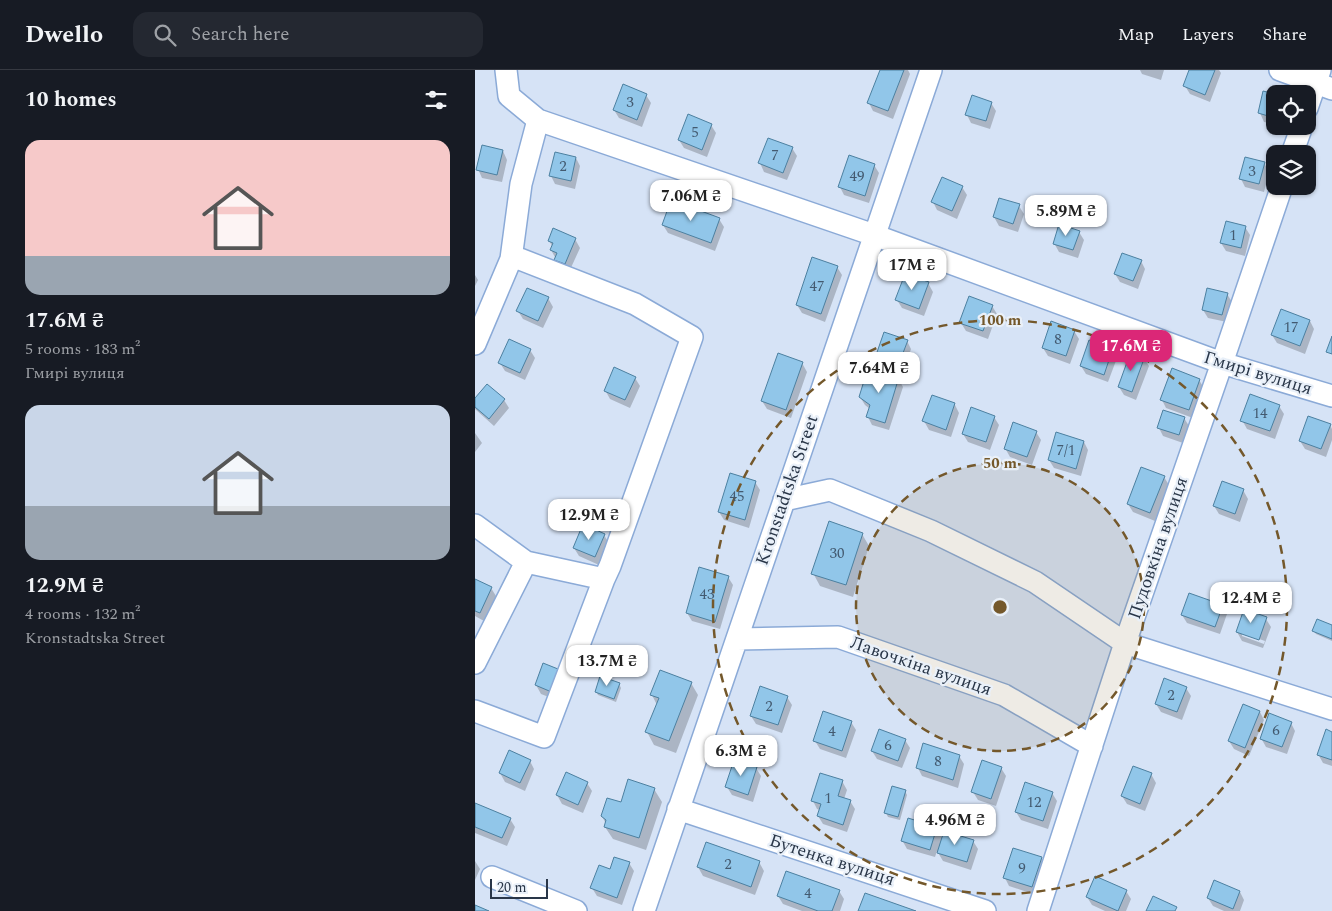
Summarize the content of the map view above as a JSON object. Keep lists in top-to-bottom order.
{
  "streets": {
    "street": [
      "Гмирі вулиця",
      "Kronstadtska Street",
      "Пудовкіна вулиця",
      "Лавочкіна вулиця",
      "Бутенка вулиця"
    ]
  },
  "crossings": [
    ["Гмирі вулиця", "Kronstadtska Street"],
    ["Гмирі вулиця", "Пудовкіна вулиця"],
    ["Kronstadtska Street", "Лавочкіна вулиця"],
    ["Kronstadtska Street", "Бутенка вулиця"],
    ["Пудовкіна вулиця", "Лавочкіна вулиця"]
  ],
  "house_numbers": [
    "3",
    "5",
    "7",
    "2",
    "3",
    "49",
    "1",
    "47",
    "17",
    "8",
    "14",
    "7/1",
    "45",
    "30",
    "43",
    "2",
    "2",
    "6",
    "4",
    "6",
    "8",
    "1",
    "12",
    "2",
    "9",
    "4"
  ],
  "scale_bar": "20 m",
  "page": {
    "header": "Dwello",
    "search": "Search here",
    "nav": ["Map", "Layers", "Share"],
    "heading": "10 homes",
    "list": [
      {
        "name": "17.6M ₴",
        "note": "5 rooms · 183 m² · Гмирі вулиця"
      },
      {
        "name": "12.9M ₴",
        "note": "4 rooms · 132 m² · Kronstadtska Street"
      }
    ],
    "price": [
      "7.06M ₴",
      "5.89M ₴",
      "17M ₴",
      "17.6M ₴",
      "7.64M ₴",
      "12.9M ₴",
      "12.4M ₴",
      "13.7M ₴",
      "6.3M ₴",
      "4.96M ₴"
    ],
    "scale": "20 m"
  },
  "rings": ["100 m", "50 m"]
}
